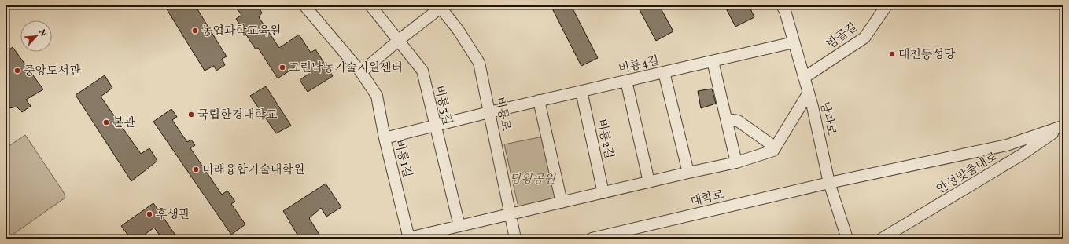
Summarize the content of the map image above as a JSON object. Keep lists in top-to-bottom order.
{
  "streets": {
    "street": [
      "밤골길",
      "비룡4길",
      "비룡3길",
      "비룡로",
      "남파로",
      "비룡2길",
      "비룡1길",
      "안성맞춤대로",
      "대학로"
    ]
  },
  "crossings": [
    ["밤골길", "남파로"],
    ["비룡4길", "비룡3길"],
    ["비룡4길", "비룡로"],
    ["비룡4길", "남파로"],
    ["비룡4길", "비룡2길"],
    ["비룡4길", "비룡1길"],
    ["비룡3길", "비룡1길"],
    ["비룡로", "비룡1길"],
    ["남파로", "대학로"],
    ["안성맞춤대로", "대학로"]
  ],
  "parks": ["당왕공원"],
  "places": [
    "농업과학교육원",
    "대천동성당",
    "그린낙농기술지원센터",
    "중앙도서관",
    "국립한경대학교",
    "본관",
    "미래융합기술대학원",
    "후생관"
  ],
  "north": "top right"
}
